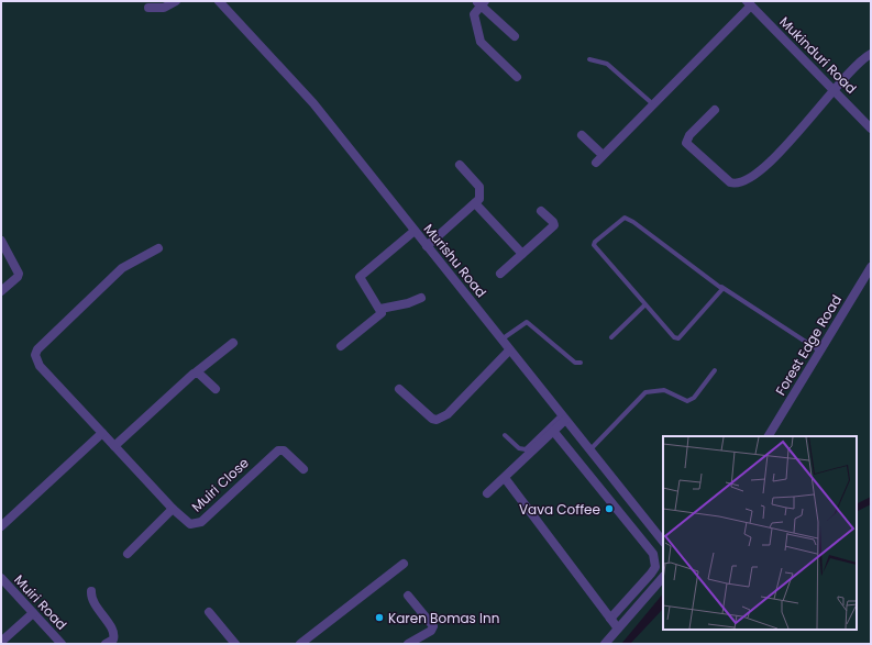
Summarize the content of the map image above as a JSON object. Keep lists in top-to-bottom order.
{
  "streets": {
    "street": [
      "Mukinduri Road",
      "Murishu Road",
      "Forest Edge Road",
      "Muiri Close",
      "Muiri Road"
    ]
  },
  "places": ["Vava Coffee", "Karen Bomas Inn"]
}
